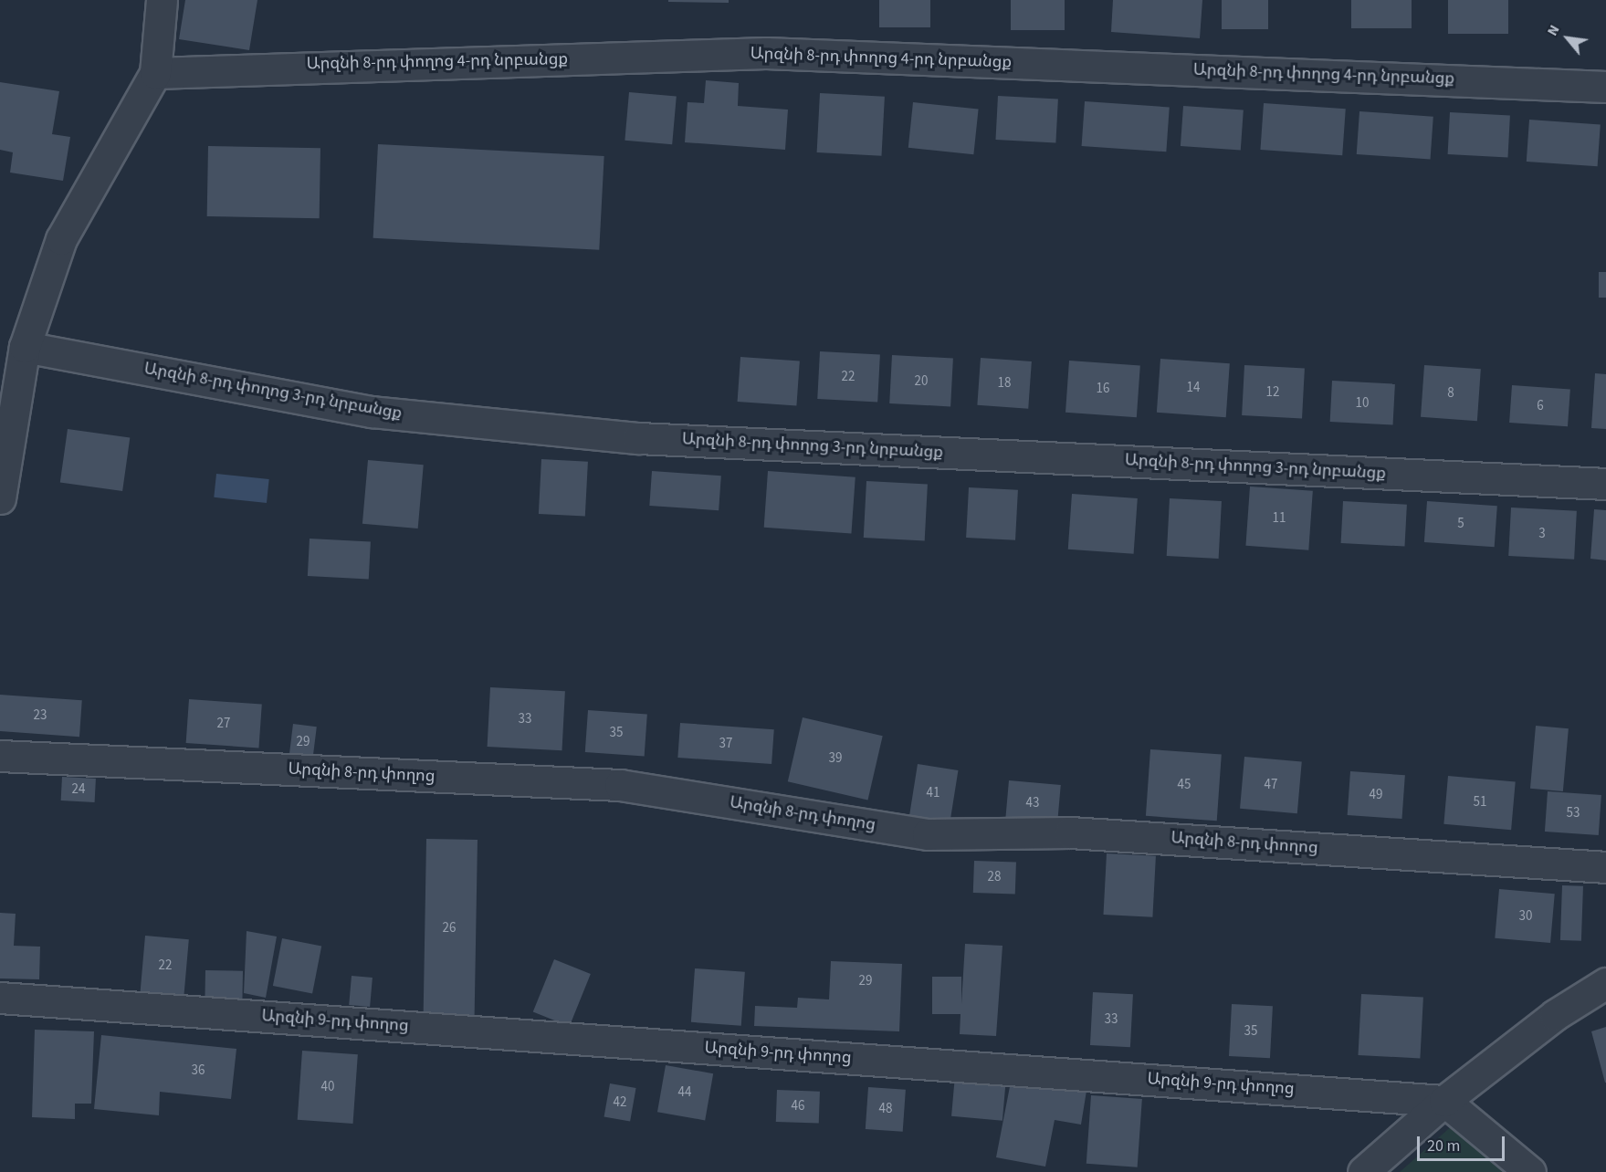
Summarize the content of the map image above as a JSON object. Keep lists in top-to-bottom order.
{
  "streets": {
    "street": [
      "Արզնի 8-րդ փողոց 4-րդ նրբանցք",
      "Արզնի 8-րդ փողոց 3-րդ նրբանցք",
      "Արզնի 8-րդ փողոց",
      "Արզնի 9-րդ փողոց"
    ]
  },
  "house_numbers": [
    "22",
    "20",
    "18",
    "14",
    "16",
    "12",
    "8",
    "10",
    "6",
    "11",
    "5",
    "3",
    "23",
    "33",
    "27",
    "35",
    "29",
    "37",
    "39",
    "45",
    "47",
    "24",
    "41",
    "49",
    "51",
    "43",
    "53",
    "28",
    "30",
    "26",
    "22",
    "29",
    "33",
    "35",
    "36",
    "40",
    "44",
    "42",
    "46",
    "48"
  ],
  "scale_bar": "20 m",
  "north": "top left"
}
